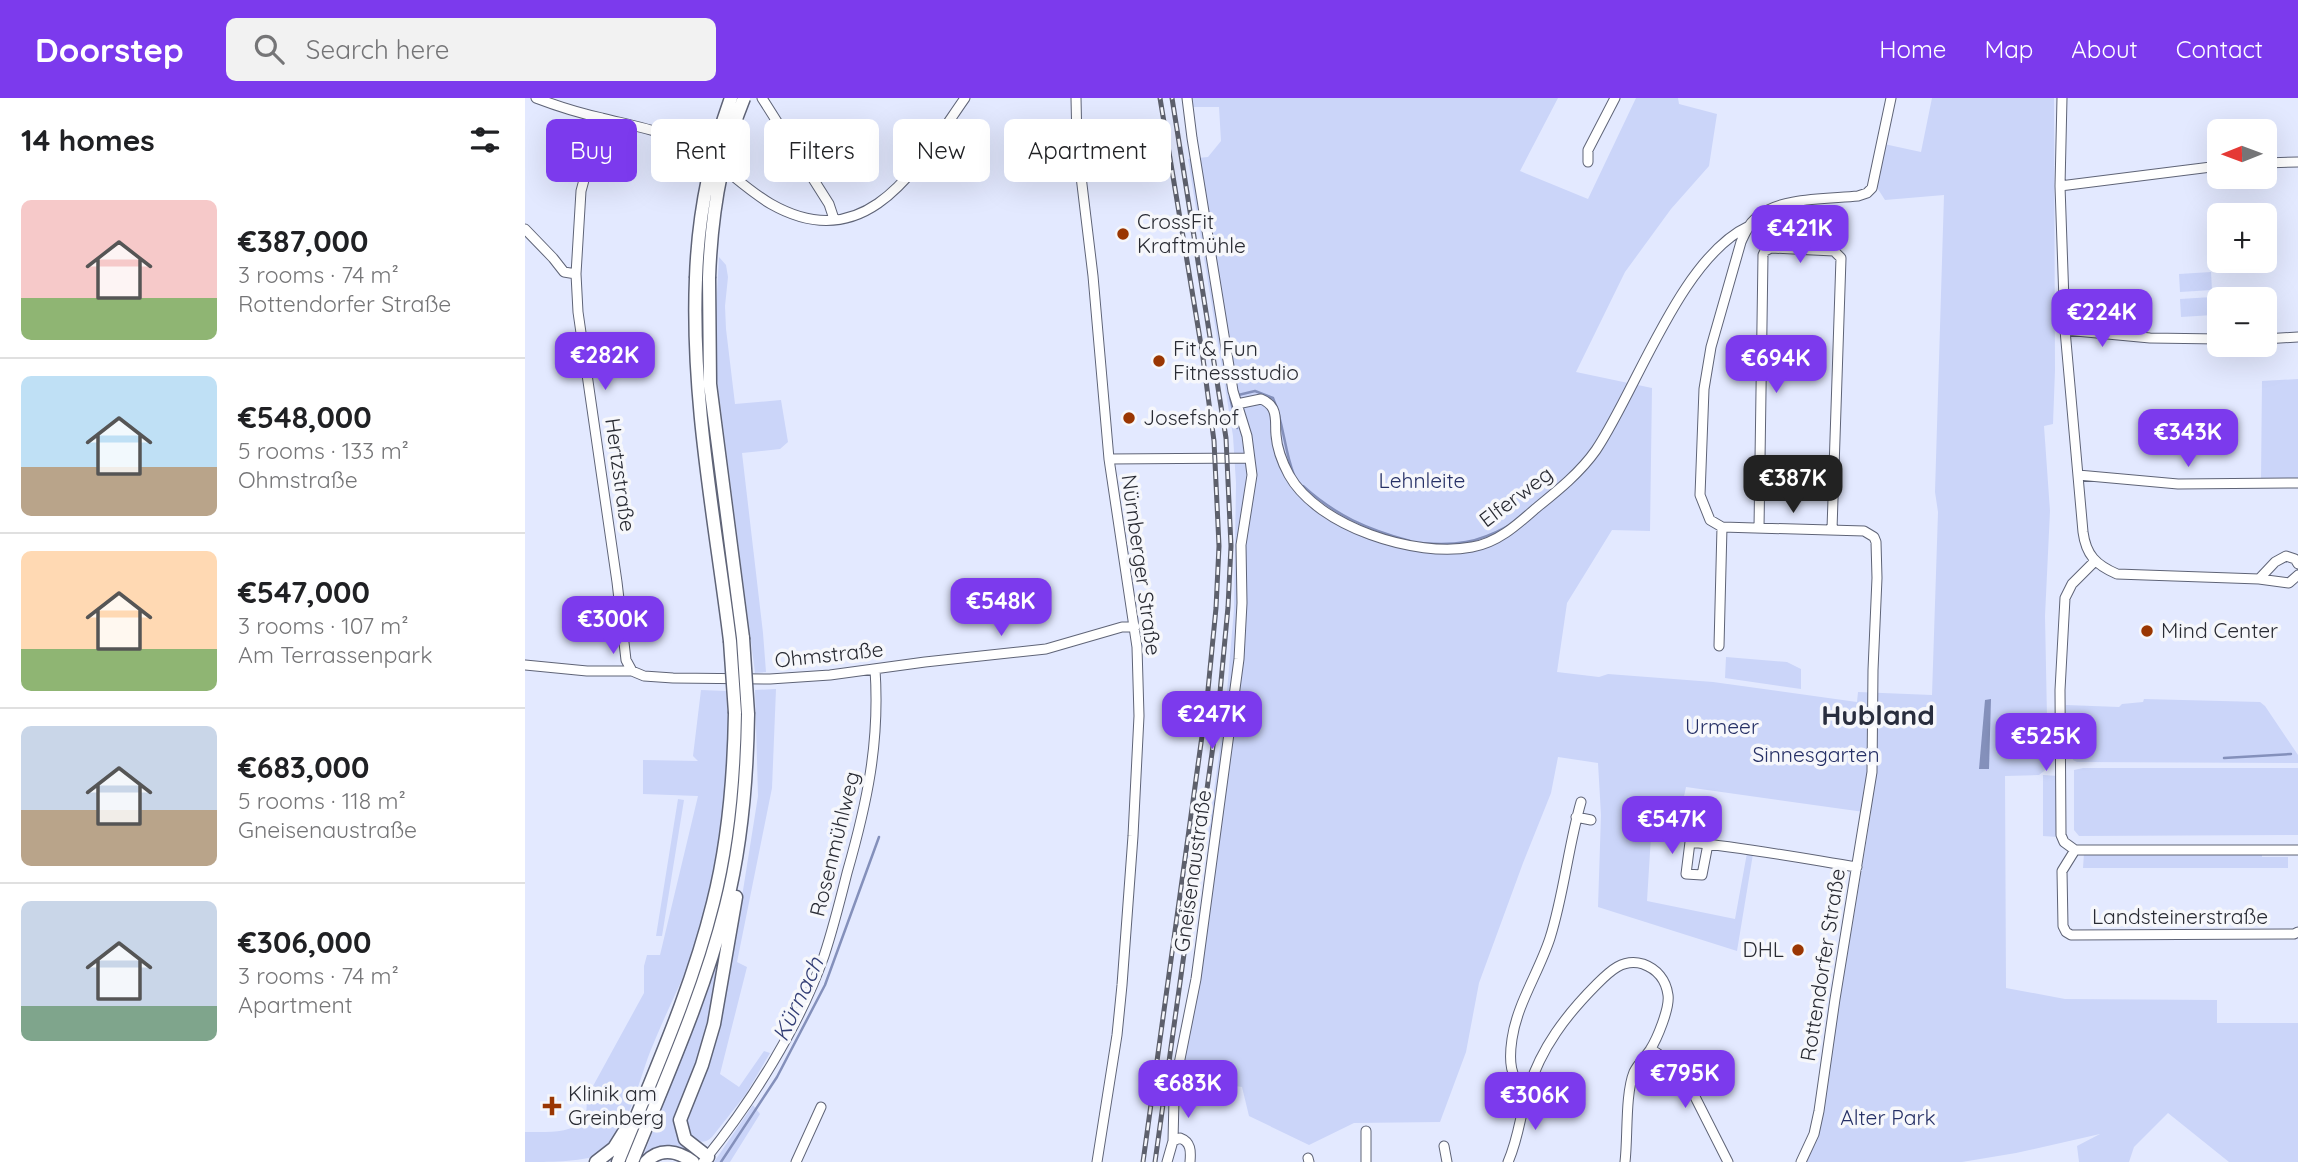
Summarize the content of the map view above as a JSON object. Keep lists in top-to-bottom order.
{
  "streets": {
    "street": [
      "Hertzstraße",
      "Elferweg",
      "Nürnberger Straße",
      "Ohmstraße",
      "Rosenmühlweg",
      "Gneisenaustraße",
      "Landsteinerstraße",
      "Rottendorfer Straße"
    ]
  },
  "crossings": [
    ["Hertzstraße", "Ohmstraße"],
    ["Nürnberger Straße", "Ohmstraße"],
    ["Ohmstraße", "Rosenmühlweg"]
  ],
  "districts": ["Hubland"],
  "water": ["Kürnach"],
  "parks": [
    "Lehnleite",
    "Urmeer",
    "Sinnesgarten",
    "Alter Park"
  ],
  "places": {
    "other": [
      "CrossFit Kraftmühle",
      "Fit & Fun Fitnessstudio",
      "Josefshof",
      "Mind Center",
      "DHL"
    ],
    "health": ["Klinik am Greinberg"]
  },
  "north": "left",
  "page": {
    "header": "Doorstep",
    "search": "Search here",
    "nav": [
      "Home",
      "Map",
      "About",
      "Contact"
    ],
    "heading": "14 homes",
    "map_buttons": ["+", "−"],
    "chip": [
      "Buy",
      "Rent",
      "Filters",
      "New",
      "Apartment"
    ],
    "list": [
      {
        "name": "€387,000",
        "note": "3 rooms · 74 m² · Rottendorfer Straße"
      },
      {
        "name": "€548,000",
        "note": "5 rooms · 133 m² · Ohmstraße"
      },
      {
        "name": "€547,000",
        "note": "3 rooms · 107 m² · Am Terrassenpark"
      },
      {
        "name": "€683,000",
        "note": "5 rooms · 118 m² · Gneisenaustraße"
      },
      {
        "name": "€306,000",
        "note": "3 rooms · 74 m² · Apartment"
      }
    ],
    "price": [
      "€421K",
      "€224K",
      "€282K",
      "€694K",
      "€343K",
      "€387K",
      "€548K",
      "€300K",
      "€247K",
      "€525K",
      "€547K",
      "€795K",
      "€683K",
      "€306K"
    ]
  }
}
